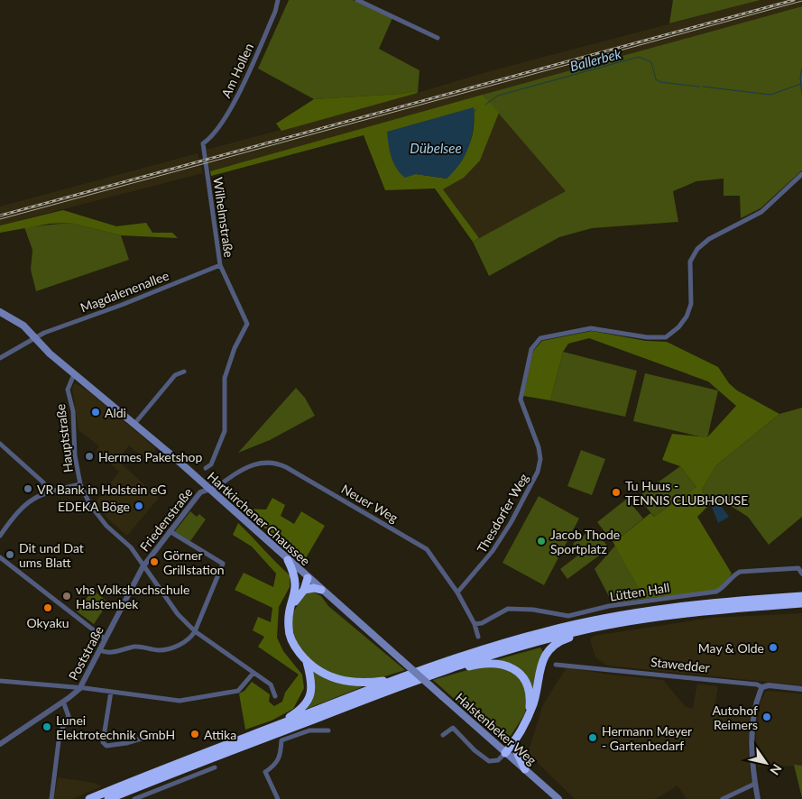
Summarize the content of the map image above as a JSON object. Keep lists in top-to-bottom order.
{
  "streets": {
    "main road": ["Hartkirchener Chaussee", "Halstenbeker Weg"],
    "street": [
      "Am Hollen",
      "Wilhelmstraße",
      "Magdalenenallee",
      "Hauptstraße",
      "Neuer Weg",
      "Thesdorfer Weg",
      "Friedenstraße",
      "Lütten Hall",
      "Poststraße",
      "Stawedder"
    ]
  },
  "crossings": [
    ["Am Hollen", "Wilhelmstraße"],
    ["Wilhelmstraße", "Magdalenenallee"],
    ["Magdalenenallee", "Hartkirchener Chaussee"],
    ["Hauptstraße", "Hartkirchener Chaussee"],
    ["Hauptstraße", "Friedenstraße"],
    ["Hauptstraße", "Poststraße"],
    ["Neuer Weg", "Thesdorfer Weg"],
    ["Neuer Weg", "Hartkirchener Chaussee"],
    ["Neuer Weg", "Friedenstraße"],
    ["Neuer Weg", "Lütten Hall"],
    ["Hartkirchener Chaussee", "Friedenstraße"],
    ["Hartkirchener Chaussee", "Halstenbeker Weg"],
    ["Friedenstraße", "Poststraße"]
  ],
  "water": ["Ballerbek", "Dübelsee"],
  "places": [
    "Aldi",
    "Hermes Paketshop",
    "VR Bank in Holstein eG",
    "Tu Huus - TENNIS CLUBHOUSE",
    "EDEKA Böge",
    "Jacob Thode Sportplatz",
    "Dit und Dat ums Blatt",
    "Görner Grillstation",
    "vhs Volkshochschule Halstenbek",
    "Okyaku",
    "May & Olde",
    "Autohof Reimers",
    "Lunei Elektrotechnik GmbH",
    "Attika",
    "Hermann Meyer - Gartenbedarf"
  ],
  "north": "bottom right"
}
